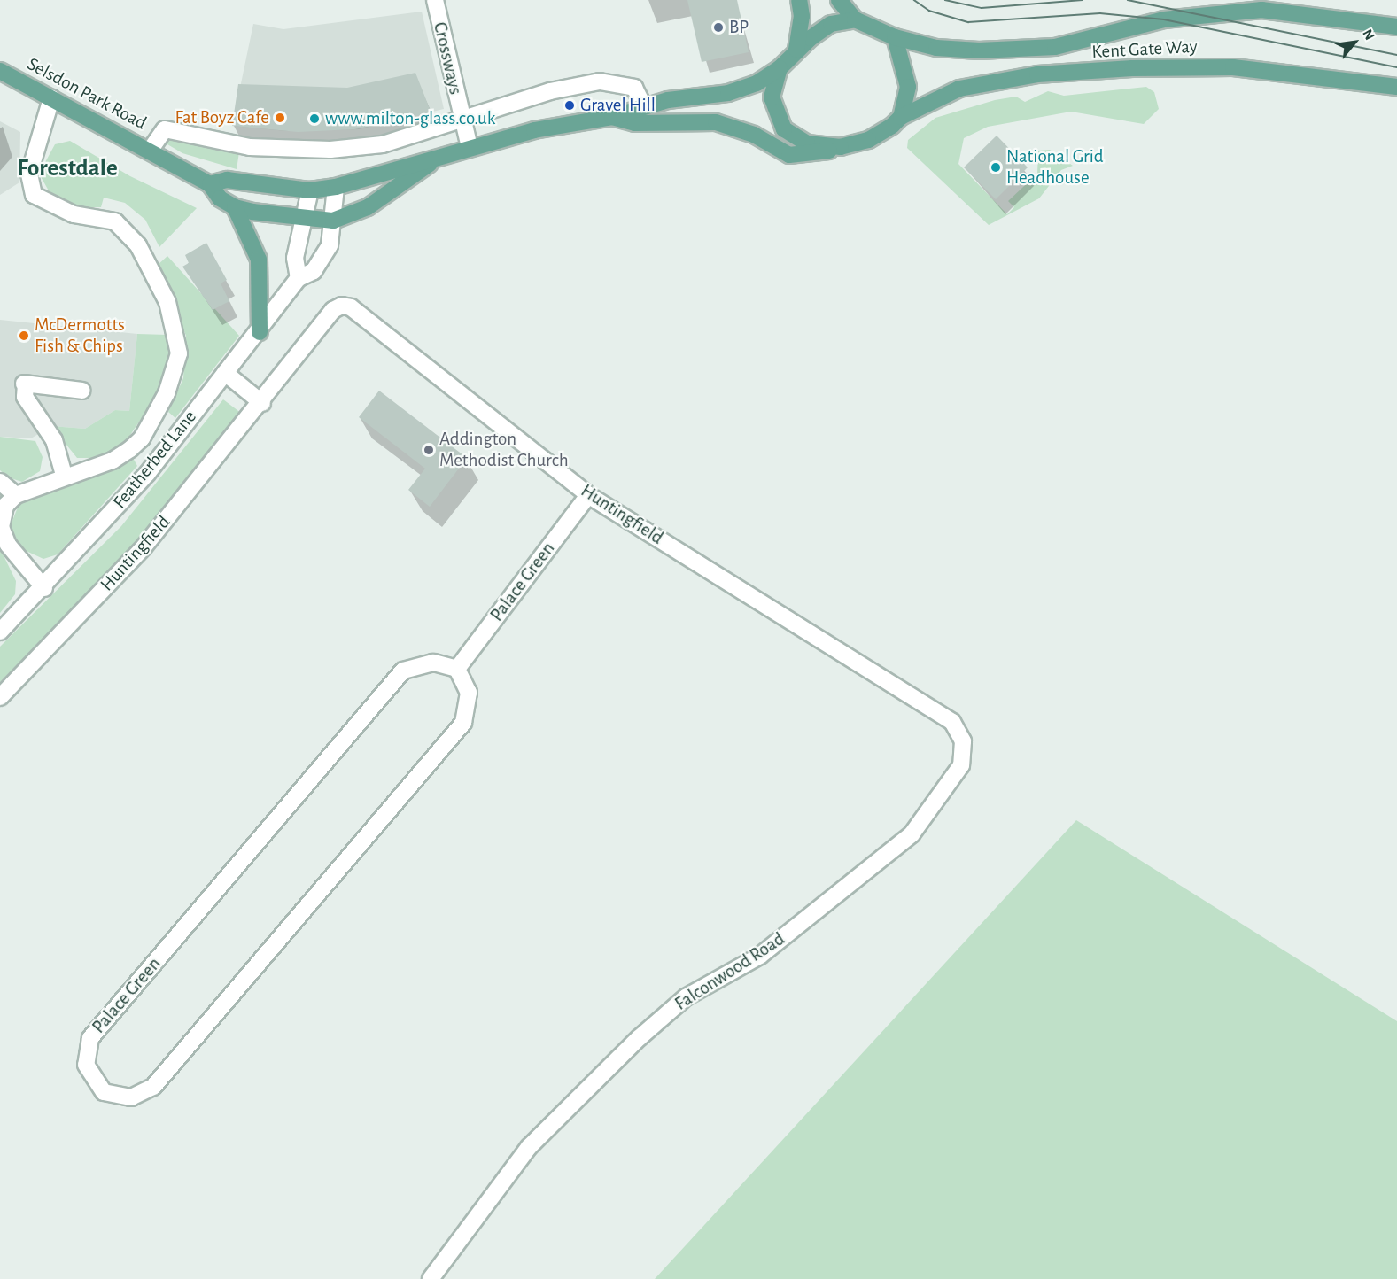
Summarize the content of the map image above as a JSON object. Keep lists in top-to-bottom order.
{
  "streets": {
    "main road": ["Kent Gate Way", "Selsdon Park Road"],
    "street": [
      "Crossways",
      "Featherbed Lane",
      "Huntingfield",
      "Palace Green",
      "Falconwood Road"
    ]
  },
  "crossings": [
    ["Kent Gate Way", "Selsdon Park Road"],
    ["Crossways", "Selsdon Park Road"],
    ["Selsdon Park Road", "Featherbed Lane"],
    ["Huntingfield", "Palace Green"],
    ["Huntingfield", "Falconwood Road"]
  ],
  "districts": ["Forestdale"],
  "places": [
    "BP",
    "Gravel Hill",
    "Fat Boyz Cafe",
    "www.milton-glass.co.uk",
    "National Grid Headhouse",
    "McDermotts Fish & Chips",
    "Addington Methodist Church"
  ],
  "north": "top right"
}
